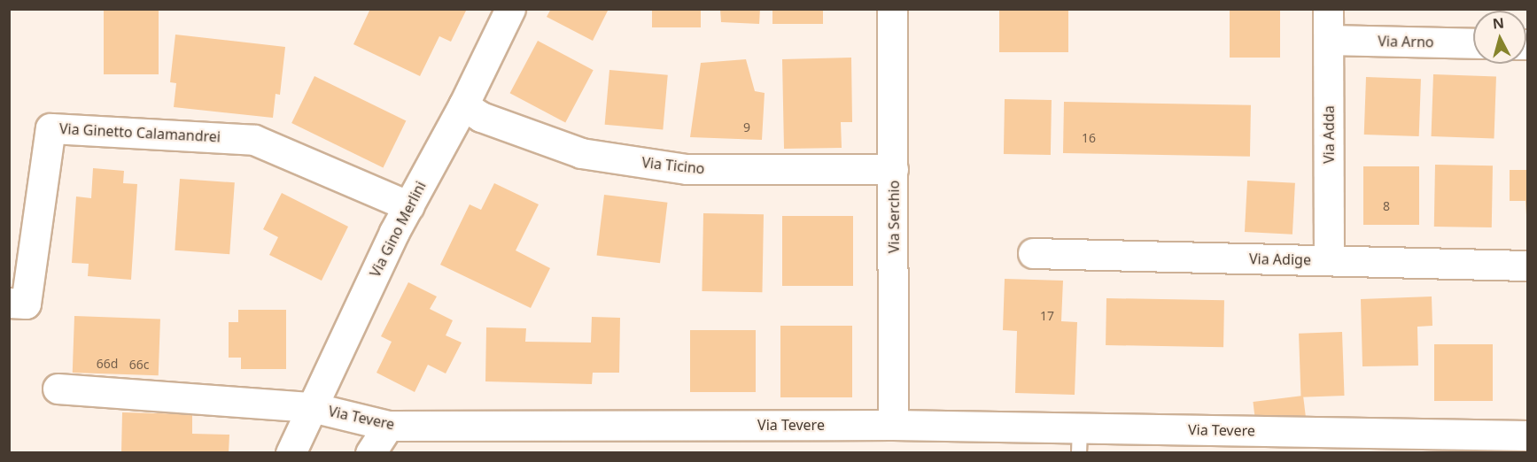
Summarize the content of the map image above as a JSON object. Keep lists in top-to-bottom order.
{
  "streets": {
    "street": [
      "Via Arno",
      "Via Ginetto Calamandrei",
      "Via Adda",
      "Via Ticino",
      "Via Serchio",
      "Via Gino Merlini",
      "Via Adige",
      "Via Tevere"
    ]
  },
  "crossings": [
    ["Via Arno", "Via Adda"],
    ["Via Ginetto Calamandrei", "Via Gino Merlini"],
    ["Via Adda", "Via Adige"],
    ["Via Ticino", "Via Serchio"],
    ["Via Ticino", "Via Gino Merlini"],
    ["Via Serchio", "Via Tevere"],
    ["Via Gino Merlini", "Via Tevere"]
  ],
  "house_numbers": [
    "9",
    "16",
    "8",
    "17",
    "66d",
    "66c"
  ],
  "north": "top"
}
